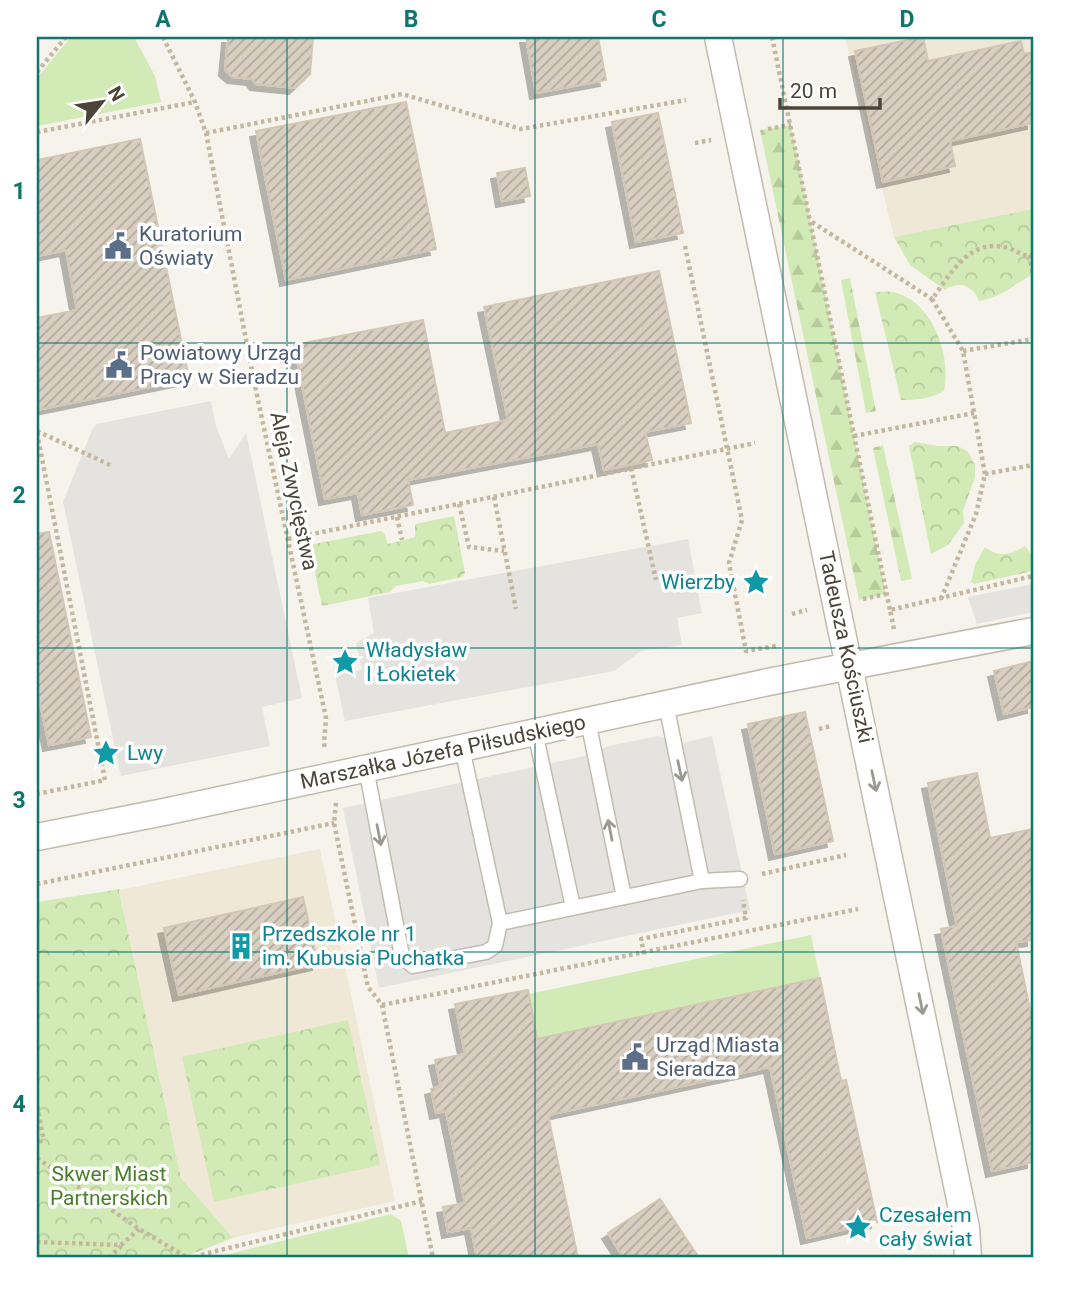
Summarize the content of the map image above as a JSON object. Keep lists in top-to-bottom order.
{
  "streets": {
    "street": ["Tadeusza Kościuszki", "Marszałka Józefa Piłsudskiego"],
    "path": ["Aleja Zwycięstwa"]
  },
  "crossings": [
    ["Tadeusza Kościuszki", "Marszałka Józefa Piłsudskiego"]
  ],
  "one_way": ["Tadeusza Kościuszki"],
  "parks": ["Skwer Miast Partnerskich"],
  "places": {
    "public building": ["Kuratorium Oświaty", "Powiatowy Urząd Pracy w Sieradzu", "Urząd Miasta Sieradza"],
    "place": [
      "Wierzby",
      "Władysław I Łokietek",
      "Lwy",
      "Czesałem cały świat"
    ],
    "building": ["Przedszkole nr 1 im. Kubusia Puchatka"]
  },
  "scale_bar": "20 m",
  "north": "top right",
  "grid": {
    "columns": [
      "A",
      "B",
      "C",
      "D"
    ],
    "rows": [
      "1",
      "2",
      "3",
      "4"
    ]
  }
}
